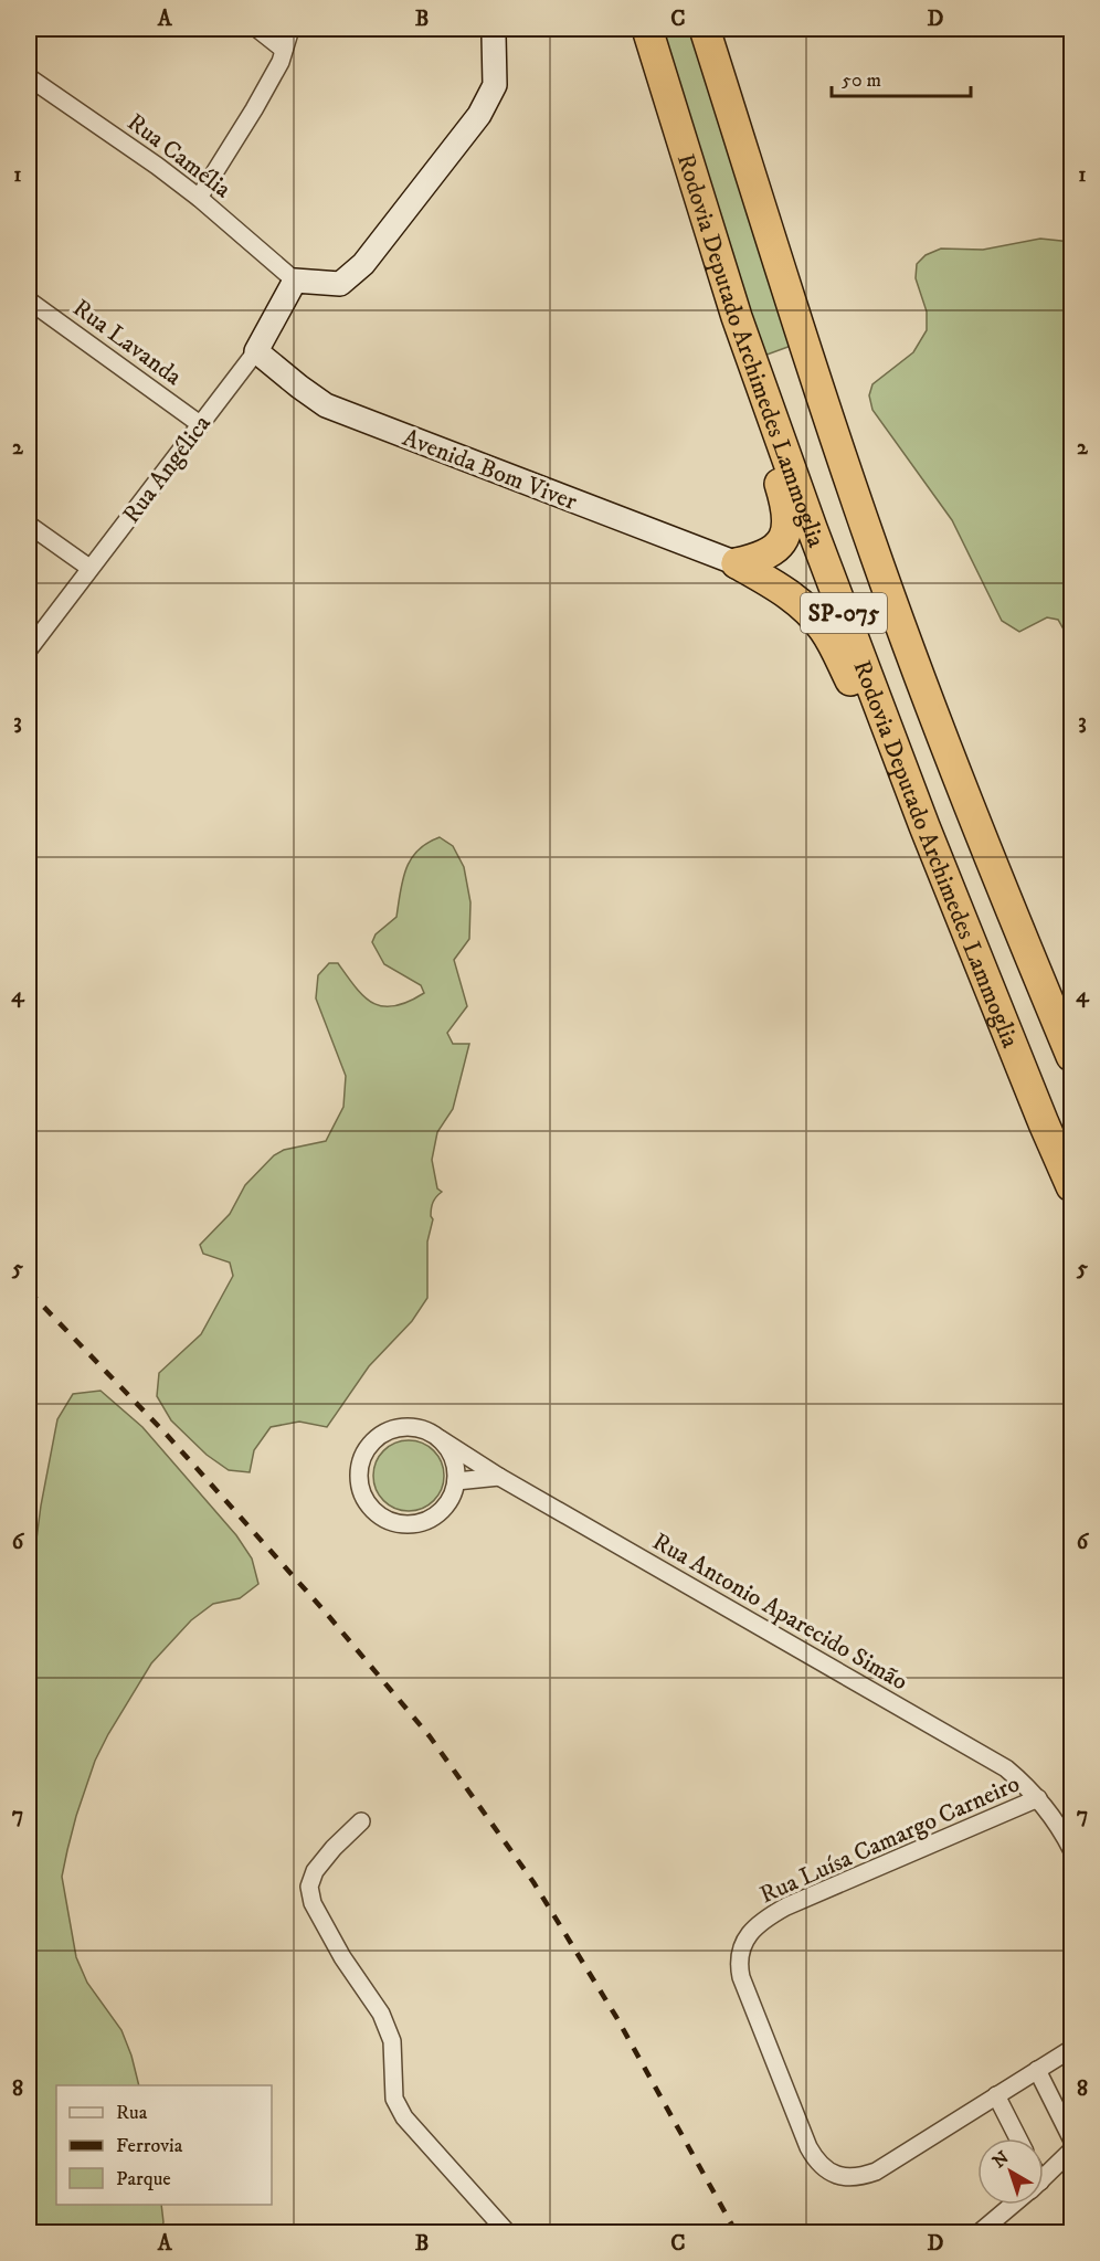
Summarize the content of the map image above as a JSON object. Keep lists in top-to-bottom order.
{
  "streets": {
    "highway": ["Rodovia Deputado Archimedes Lammoglia", "SP-075"],
    "street": [
      "Rua Camélia",
      "Rua Lavanda",
      "Rua Angélica",
      "Avenida Bom Viver",
      "Rua Antonio Aparecido Simão",
      "Rua Luísa Camargo Carneiro"
    ]
  },
  "crossings": [
    ["Rua Camélia", "Rua Angélica"],
    ["Rua Lavanda", "Rua Angélica"],
    ["Rua Angélica", "Avenida Bom Viver"],
    ["Rua Antonio Aparecido Simão", "Rua Luísa Camargo Carneiro"]
  ],
  "legend": ["Rua", "Ferrovia", "Parque"],
  "scale_bar": "50 m",
  "north": "top left",
  "grid": {
    "columns": [
      "A",
      "B",
      "C",
      "D"
    ],
    "rows": [
      "1",
      "2",
      "3",
      "4",
      "5",
      "6",
      "7",
      "8"
    ]
  }
}
